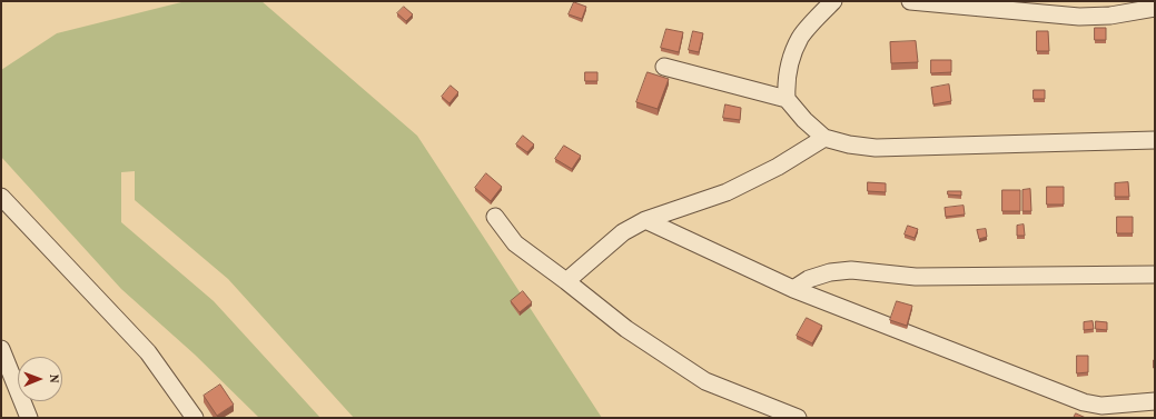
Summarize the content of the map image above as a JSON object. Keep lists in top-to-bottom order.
{
  "north": "right"
}
